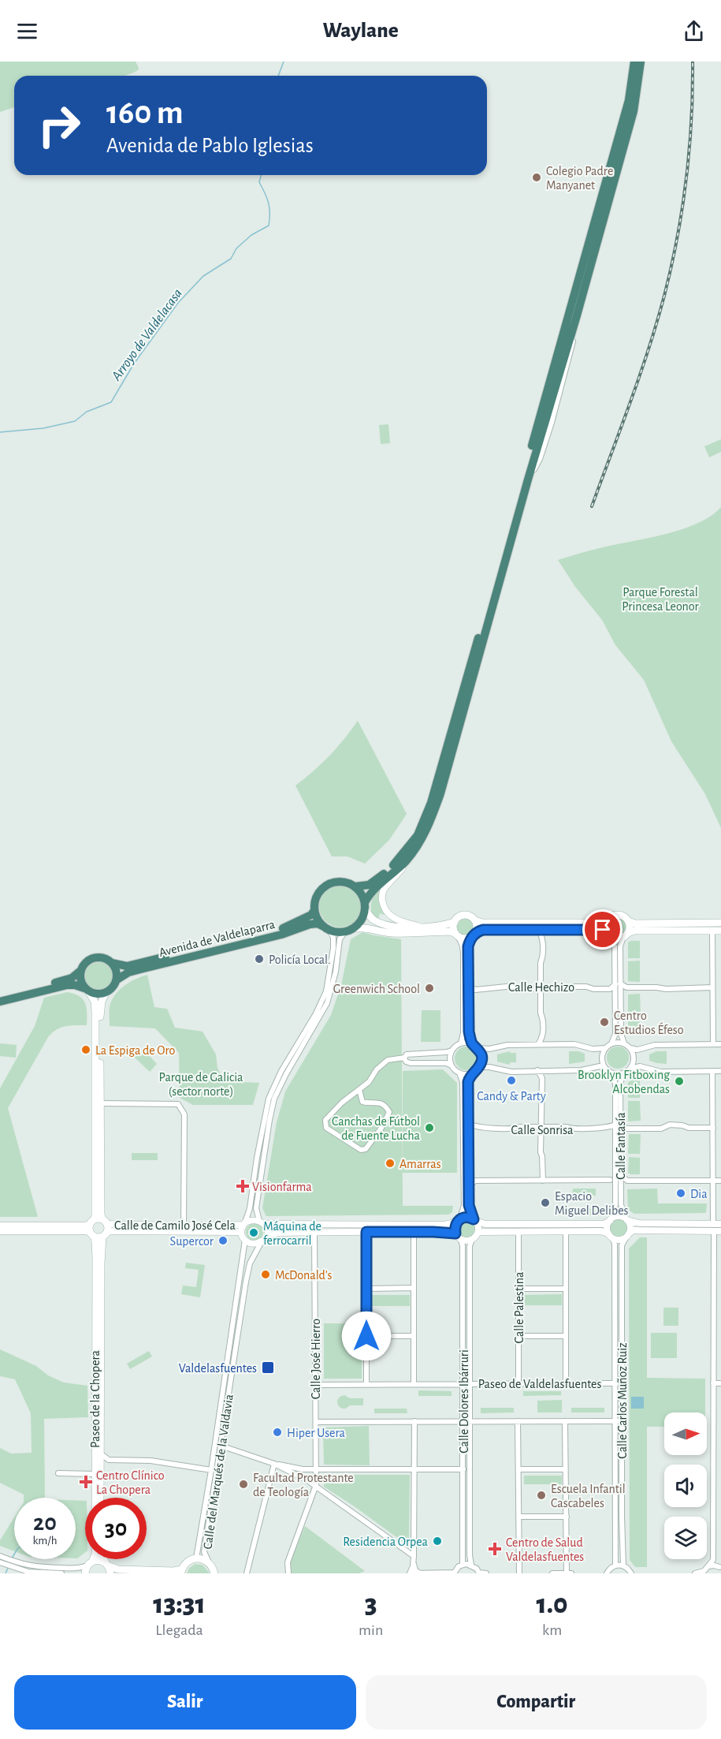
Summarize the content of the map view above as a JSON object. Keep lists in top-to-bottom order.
{
  "streets": {
    "highway": ["Avenida de Valdelaparra"],
    "main road": ["Paseo de la Chopera"],
    "street": [
      "Calle Hechizo",
      "Calle Sonrisa",
      "Calle Fantasía",
      "Calle de Camilo José Cela",
      "Calle Palestina",
      "Calle José Hierro",
      "Paseo de Valdelasfuentes",
      "Calle Carlos Muñoz Ruiz",
      "Calle Dolores Ibárruri",
      "Calle del Marqués de la Valdavia"
    ]
  },
  "crossings": [
    ["Calle Sonrisa", "Calle Fantasía"],
    ["Calle Fantasía", "Calle Carlos Muñoz Ruiz"],
    ["Calle de Camilo José Cela", "Paseo de la Chopera"],
    ["Calle de Camilo José Cela", "Calle del Marqués de la Valdavia"],
    ["Calle Palestina", "Paseo de Valdelasfuentes"],
    ["Calle José Hierro", "Paseo de Valdelasfuentes"],
    ["Paseo de Valdelasfuentes", "Calle Carlos Muñoz Ruiz"],
    ["Paseo de Valdelasfuentes", "Calle Dolores Ibárruri"]
  ],
  "water": ["Arroyo de Valdelacasa"],
  "parks": ["Parque Forestal Princesa Leonor", "Parque de Galicia (sector norte)"],
  "places": {
    "other": [
      "Colegio Padre Manyanet",
      "Policía Local.",
      "Greenwich School",
      "Centro Estudios Éfeso",
      "La Espiga de Oro",
      "Candy & Party",
      "Brooklyn Fitboxing Alcobendas",
      "Canchas de Fútbol de Fuente Lucha",
      "Amarras",
      "Dia",
      "Espacio Miguel Delibes",
      "Máquina de ferrocarril",
      "Supercor",
      "McDonald's",
      "Hiper Usera",
      "Facultad Protestante de Teología",
      "Escuela Infantil Cascabeles",
      "Residencia Orpea"
    ],
    "health": ["Visionfarma", "Centro Clínico La Chopera", "Centro de Salud Valdelasfuentes"],
    "transit": ["Valdelasfuentes"]
  },
  "north": "right",
  "page": {
    "header": "Waylane",
    "turn": ["160 m", "Avenida de Pablo Iglesias"],
    "speed": "20 km/h",
    "limit": "30",
    "eta": [
      "13:31",
      "Llegada",
      "3",
      "min",
      "1.0",
      "km"
    ],
    "buttons": ["Salir", "Compartir"]
  }
}
